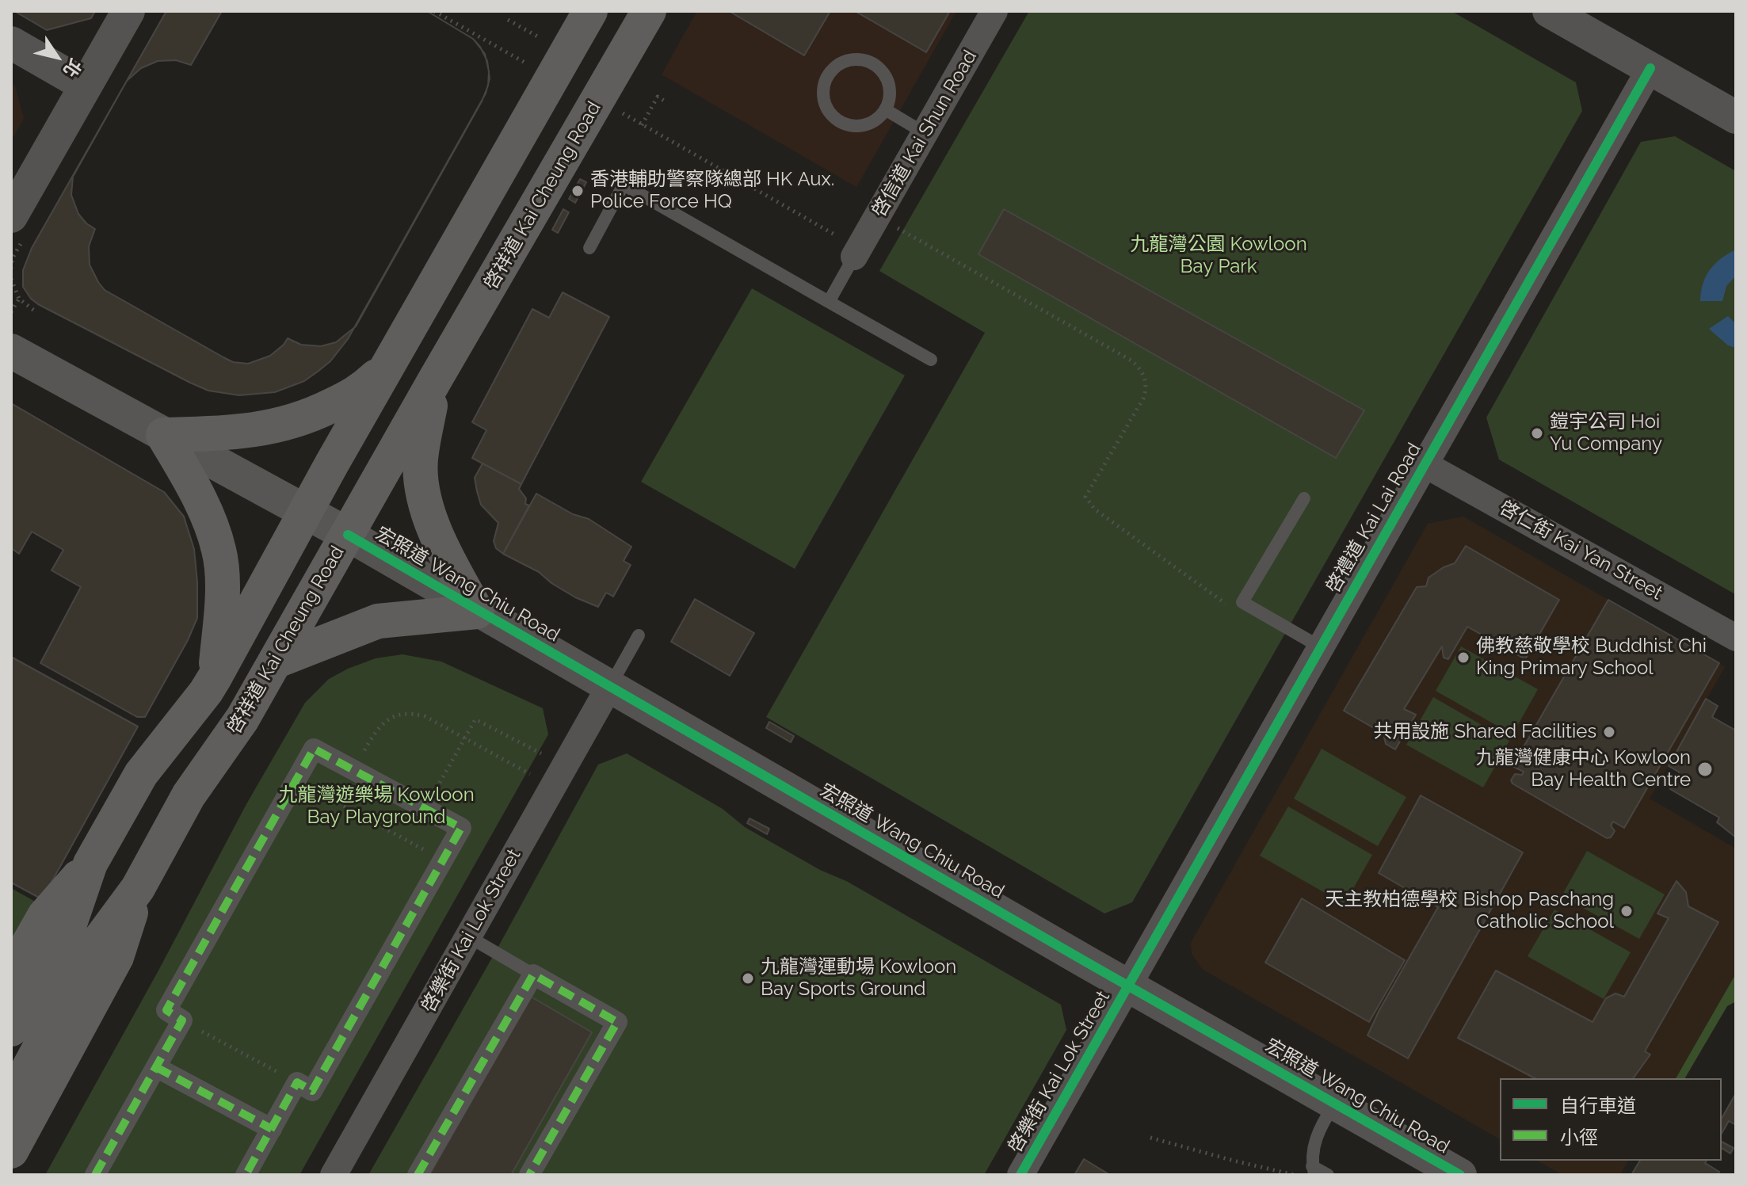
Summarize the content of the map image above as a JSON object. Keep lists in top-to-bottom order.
{
  "streets": {
    "main road": ["啓祥道 Kai Cheung Road", "宏照道 Wang Chiu Road"],
    "street": [
      "啓信道 Kai Shun Road",
      "啓禮道 Kai Lai Road",
      "啓仁街 Kai Yan Street",
      "啓樂街 Kai Lok Street"
    ]
  },
  "crossings": [
    ["啓祥道 Kai Cheung Road", "宏照道 Wang Chiu Road"],
    ["啓禮道 Kai Lai Road", "啓仁街 Kai Yan Street"],
    ["啓禮道 Kai Lai Road", "宏照道 Wang Chiu Road"],
    ["啓禮道 Kai Lai Road", "啓樂街 Kai Lok Street"],
    ["宏照道 Wang Chiu Road", "啓樂街 Kai Lok Street"]
  ],
  "parks": ["九龍灣公園 Kowloon Bay Park", "九龍灣遊樂場 Kowloon Bay Playground"],
  "places": [
    "香港輔助警察隊總部 HK Aux. Police Force HQ",
    "鎧宇公司 Hoi Yu Company",
    "佛教慈敬學校 Buddhist Chi King Primary School",
    "共用設施 Shared Facilities",
    "九龍灣健康中心 Kowloon Bay Health Centre",
    "天主教柏德學校 Bishop Paschang Catholic School",
    "九龍灣運動場 Kowloon Bay Sports Ground"
  ],
  "legend": ["自行車道", "小徑"],
  "north": "bottom right"
}
